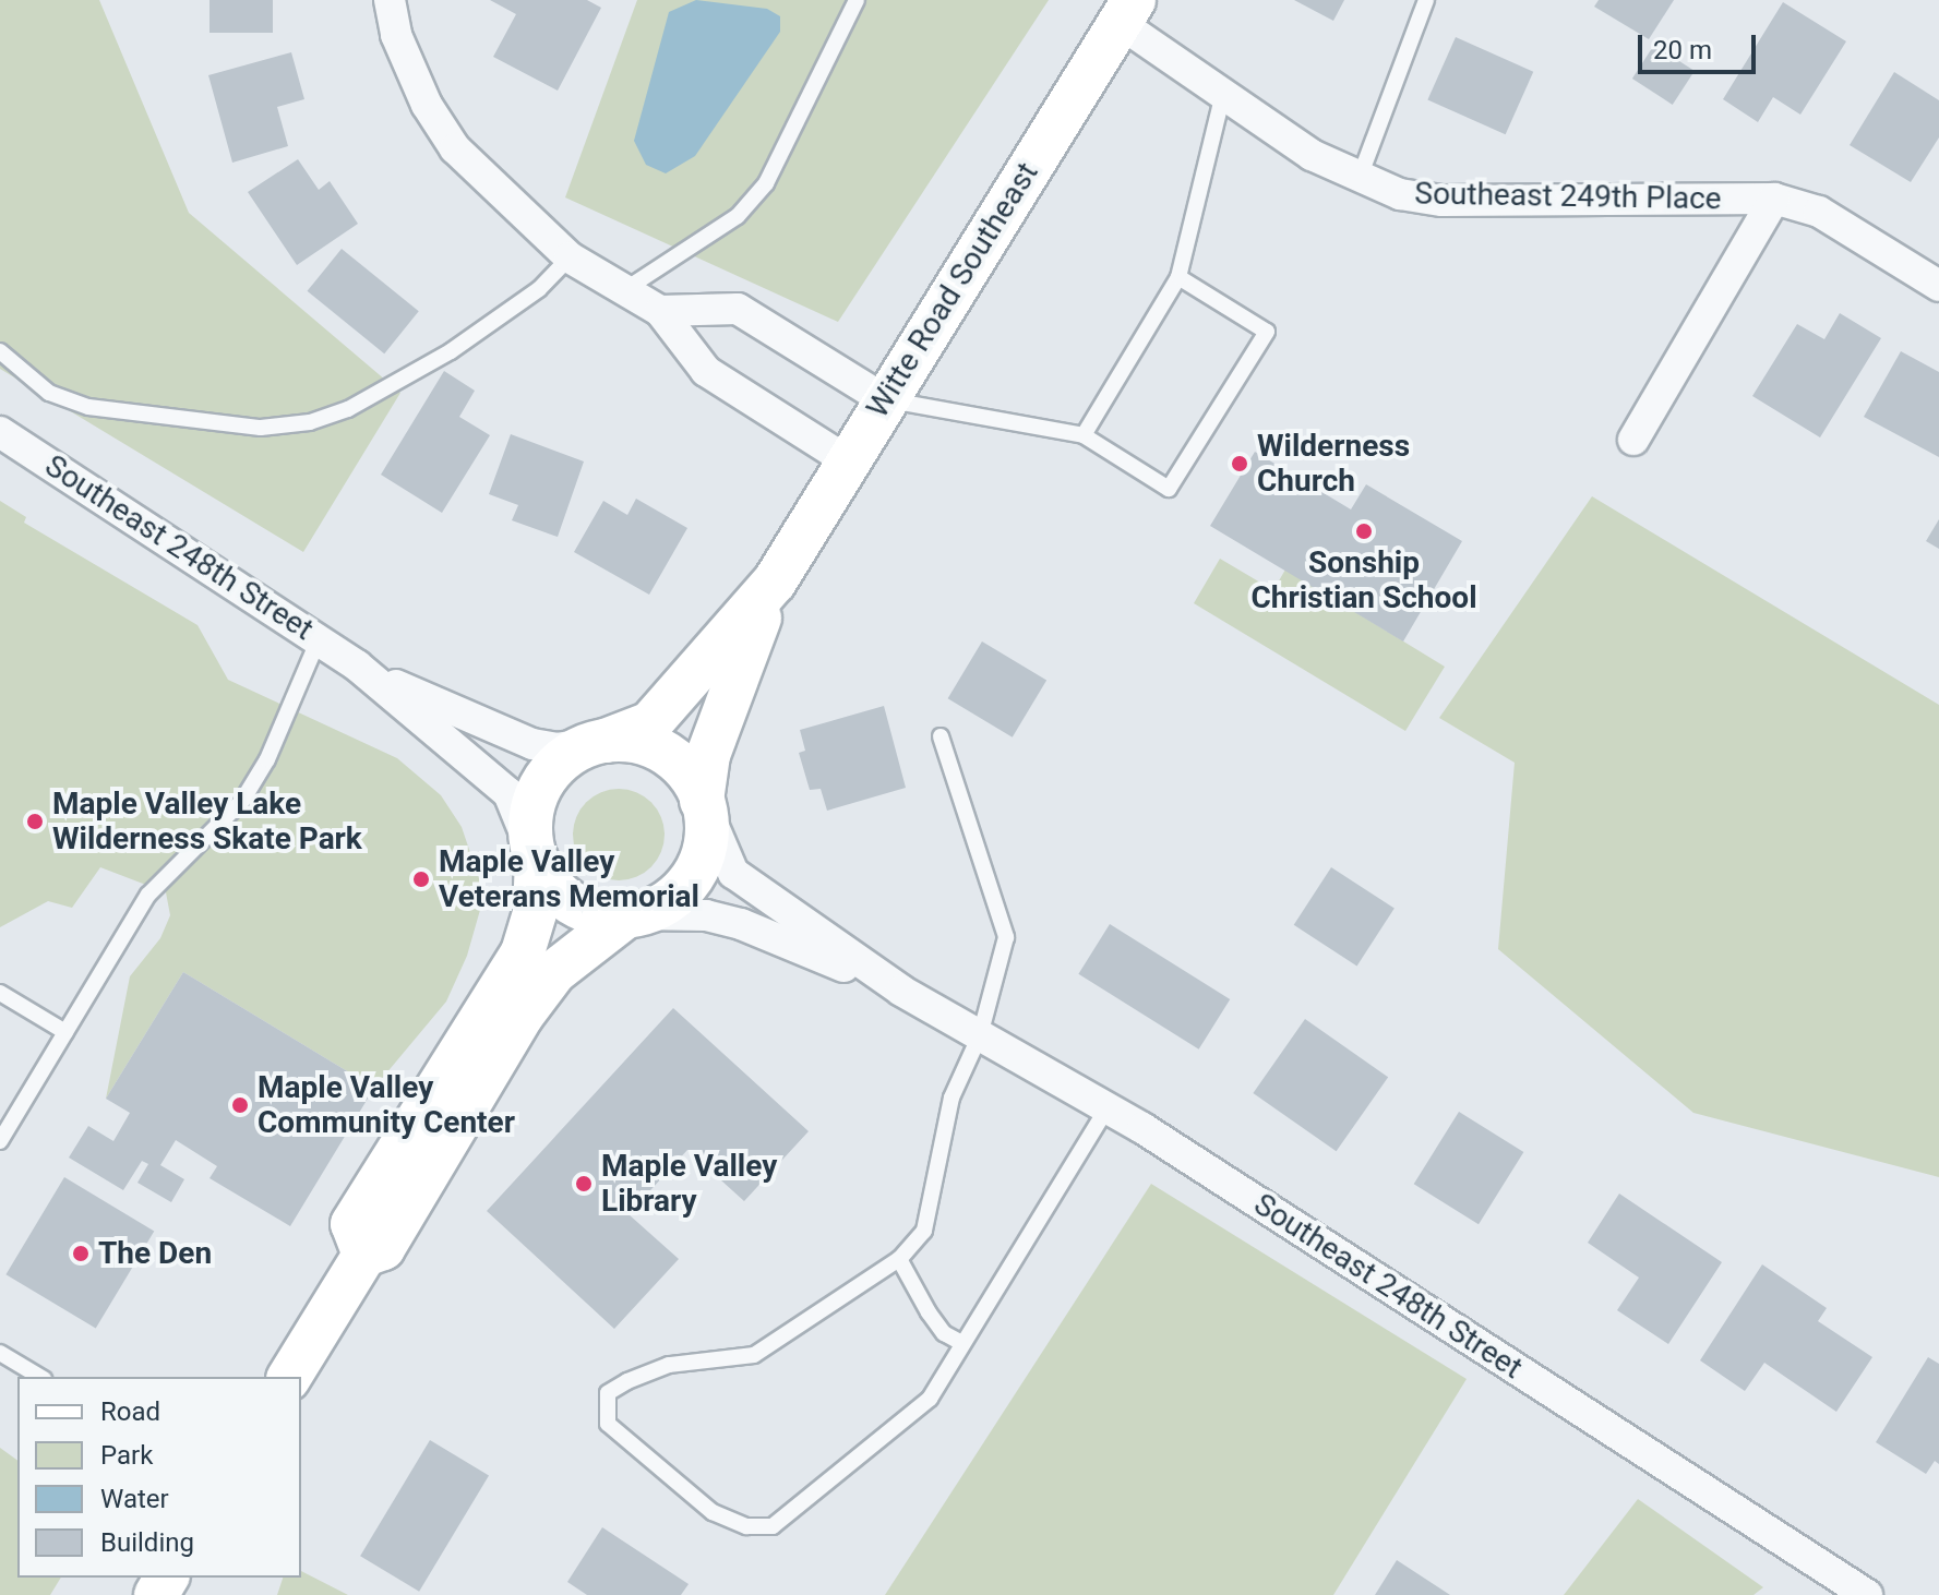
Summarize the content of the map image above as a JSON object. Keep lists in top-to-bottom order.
{
  "streets": {
    "street": ["Southeast 249th Place", "Witte Road Southeast", "Southeast 248th Street"]
  },
  "crossings": [
    ["Southeast 249th Place", "Witte Road Southeast"],
    ["Witte Road Southeast", "Southeast 248th Street"]
  ],
  "places": [
    "Wilderness Church",
    "Sonship Christian School",
    "Maple Valley Lake Wilderness Skate Park",
    "Maple Valley Veterans Memorial",
    "Maple Valley Community Center",
    "Maple Valley Library",
    "The Den"
  ],
  "legend": [
    "Road",
    "Park",
    "Water",
    "Building"
  ],
  "scale_bar": "20 m"
}
